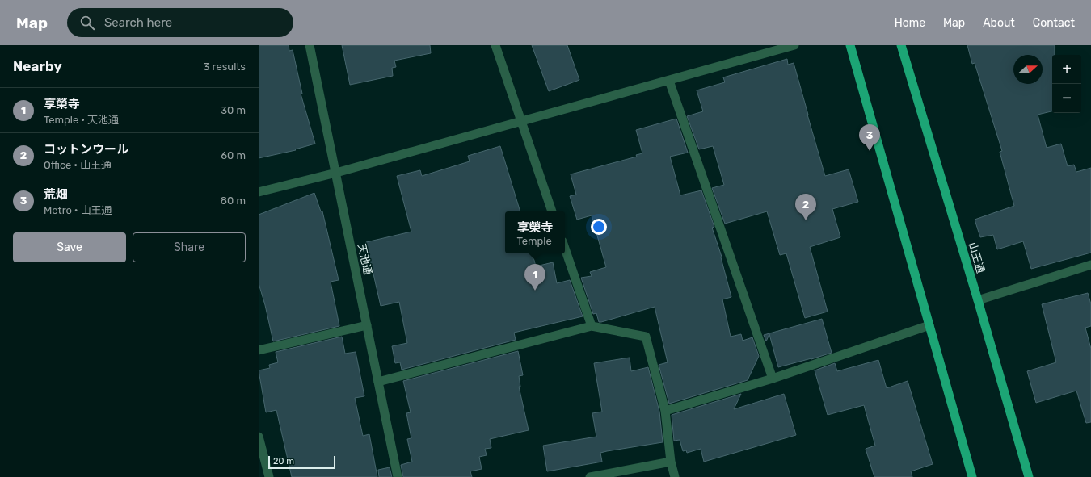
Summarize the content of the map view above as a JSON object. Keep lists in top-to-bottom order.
{
  "streets": {
    "main road": ["山王通"],
    "street": ["天池通"]
  },
  "scale_bar": "20 m",
  "north": "right",
  "page": {
    "header": "Map",
    "search": "Search here",
    "nav": [
      "Home",
      "Map",
      "About",
      "Contact"
    ],
    "heading": ["Nearby", "3 results"],
    "map_buttons": ["+", "−"],
    "list": [
      {
        "mark": "1",
        "name": "享榮寺",
        "note": "Temple · 天池通",
        "value": "30 m"
      },
      {
        "mark": "2",
        "name": "コットンウール",
        "note": "Office · 山王通",
        "value": "60 m"
      },
      {
        "mark": "3",
        "name": "荒畑",
        "note": "Metro · 山王通",
        "value": "80 m"
      }
    ],
    "pins": ["3", "2", "1"],
    "popup": ["享榮寺", "Temple"],
    "buttons": ["Save", "Share"],
    "scale": "20 m"
  }
}
